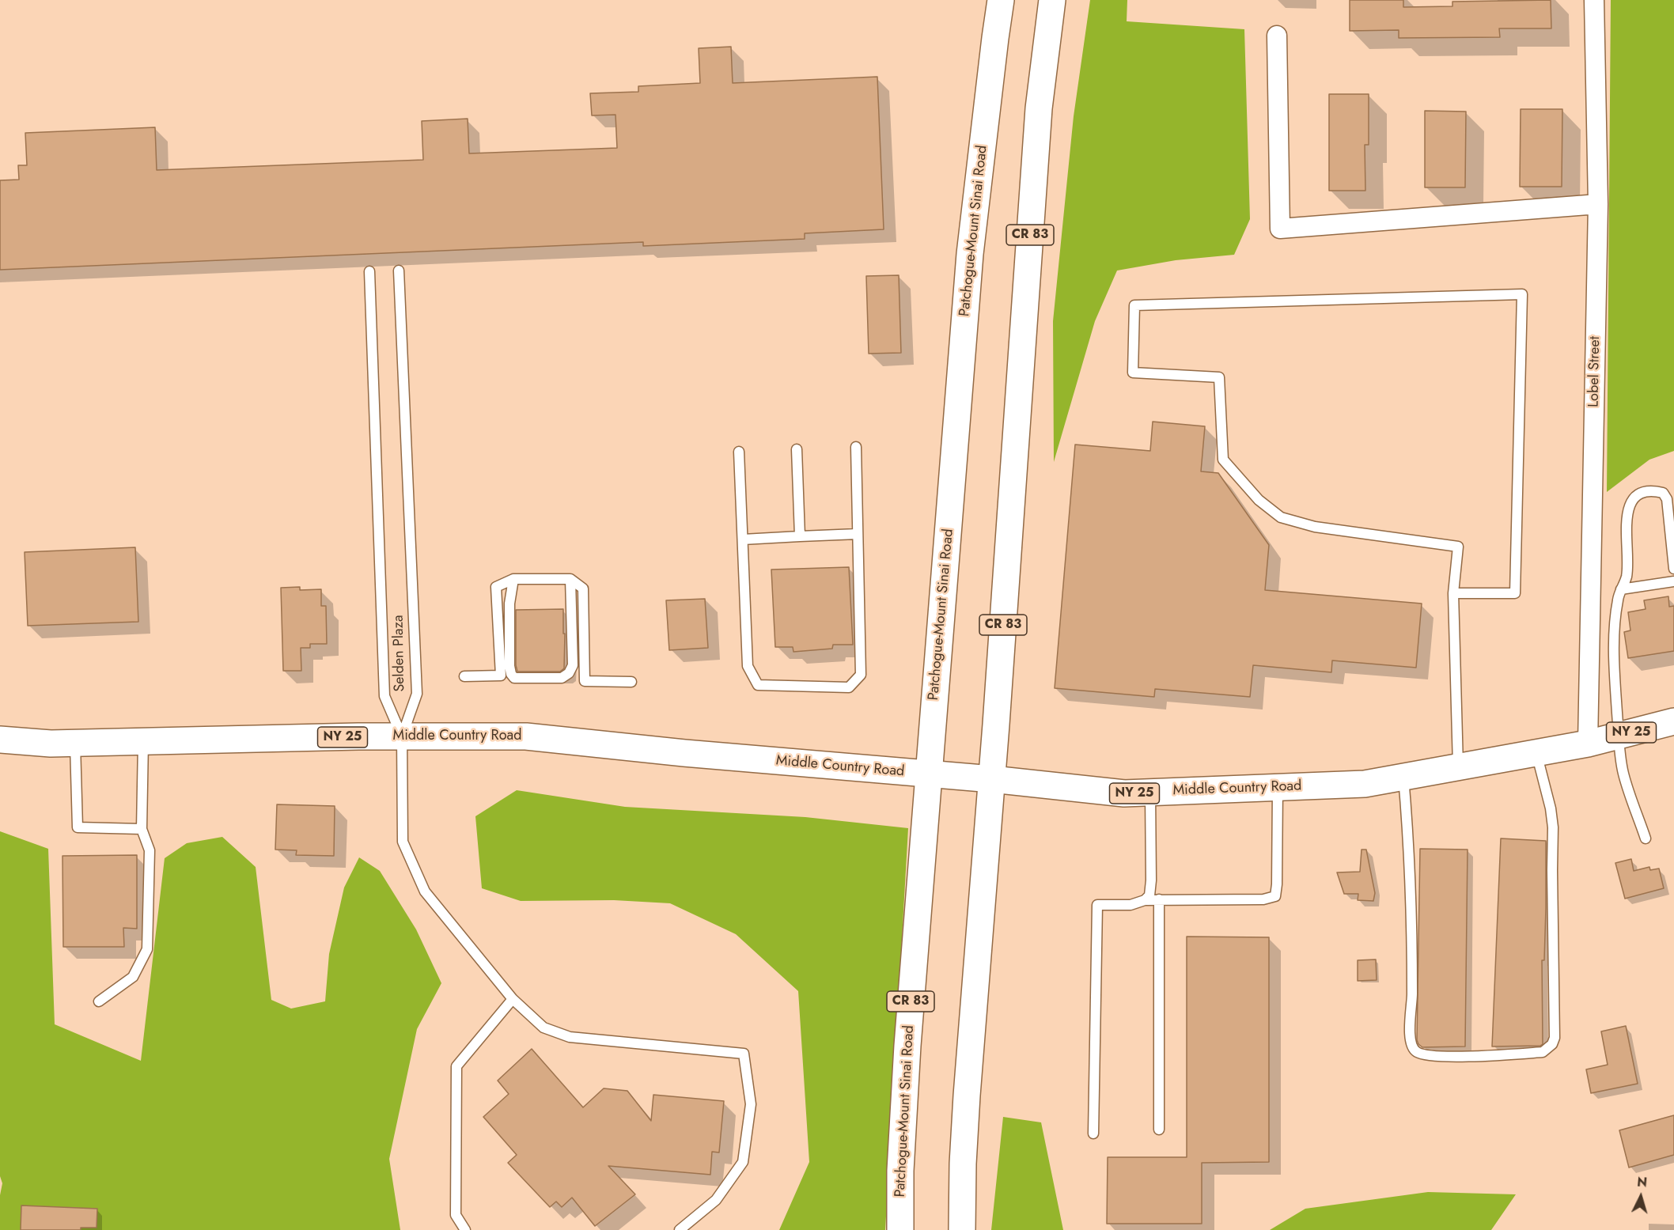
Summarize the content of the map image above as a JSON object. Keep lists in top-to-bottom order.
{
  "streets": {
    "main road": [
      "Patchogue-Mount Sinai Road",
      "CR 83",
      "NY 25",
      "Middle Country Road"
    ],
    "street": ["Lobel Street"],
    "lane": ["Selden Plaza"]
  },
  "crossings": [
    ["Patchogue-Mount Sinai Road", "Middle Country Road"],
    ["CR 83", "Middle Country Road"],
    ["Lobel Street", "Middle Country Road"],
    ["Selden Plaza", "Middle Country Road"]
  ],
  "north": "top"
}
